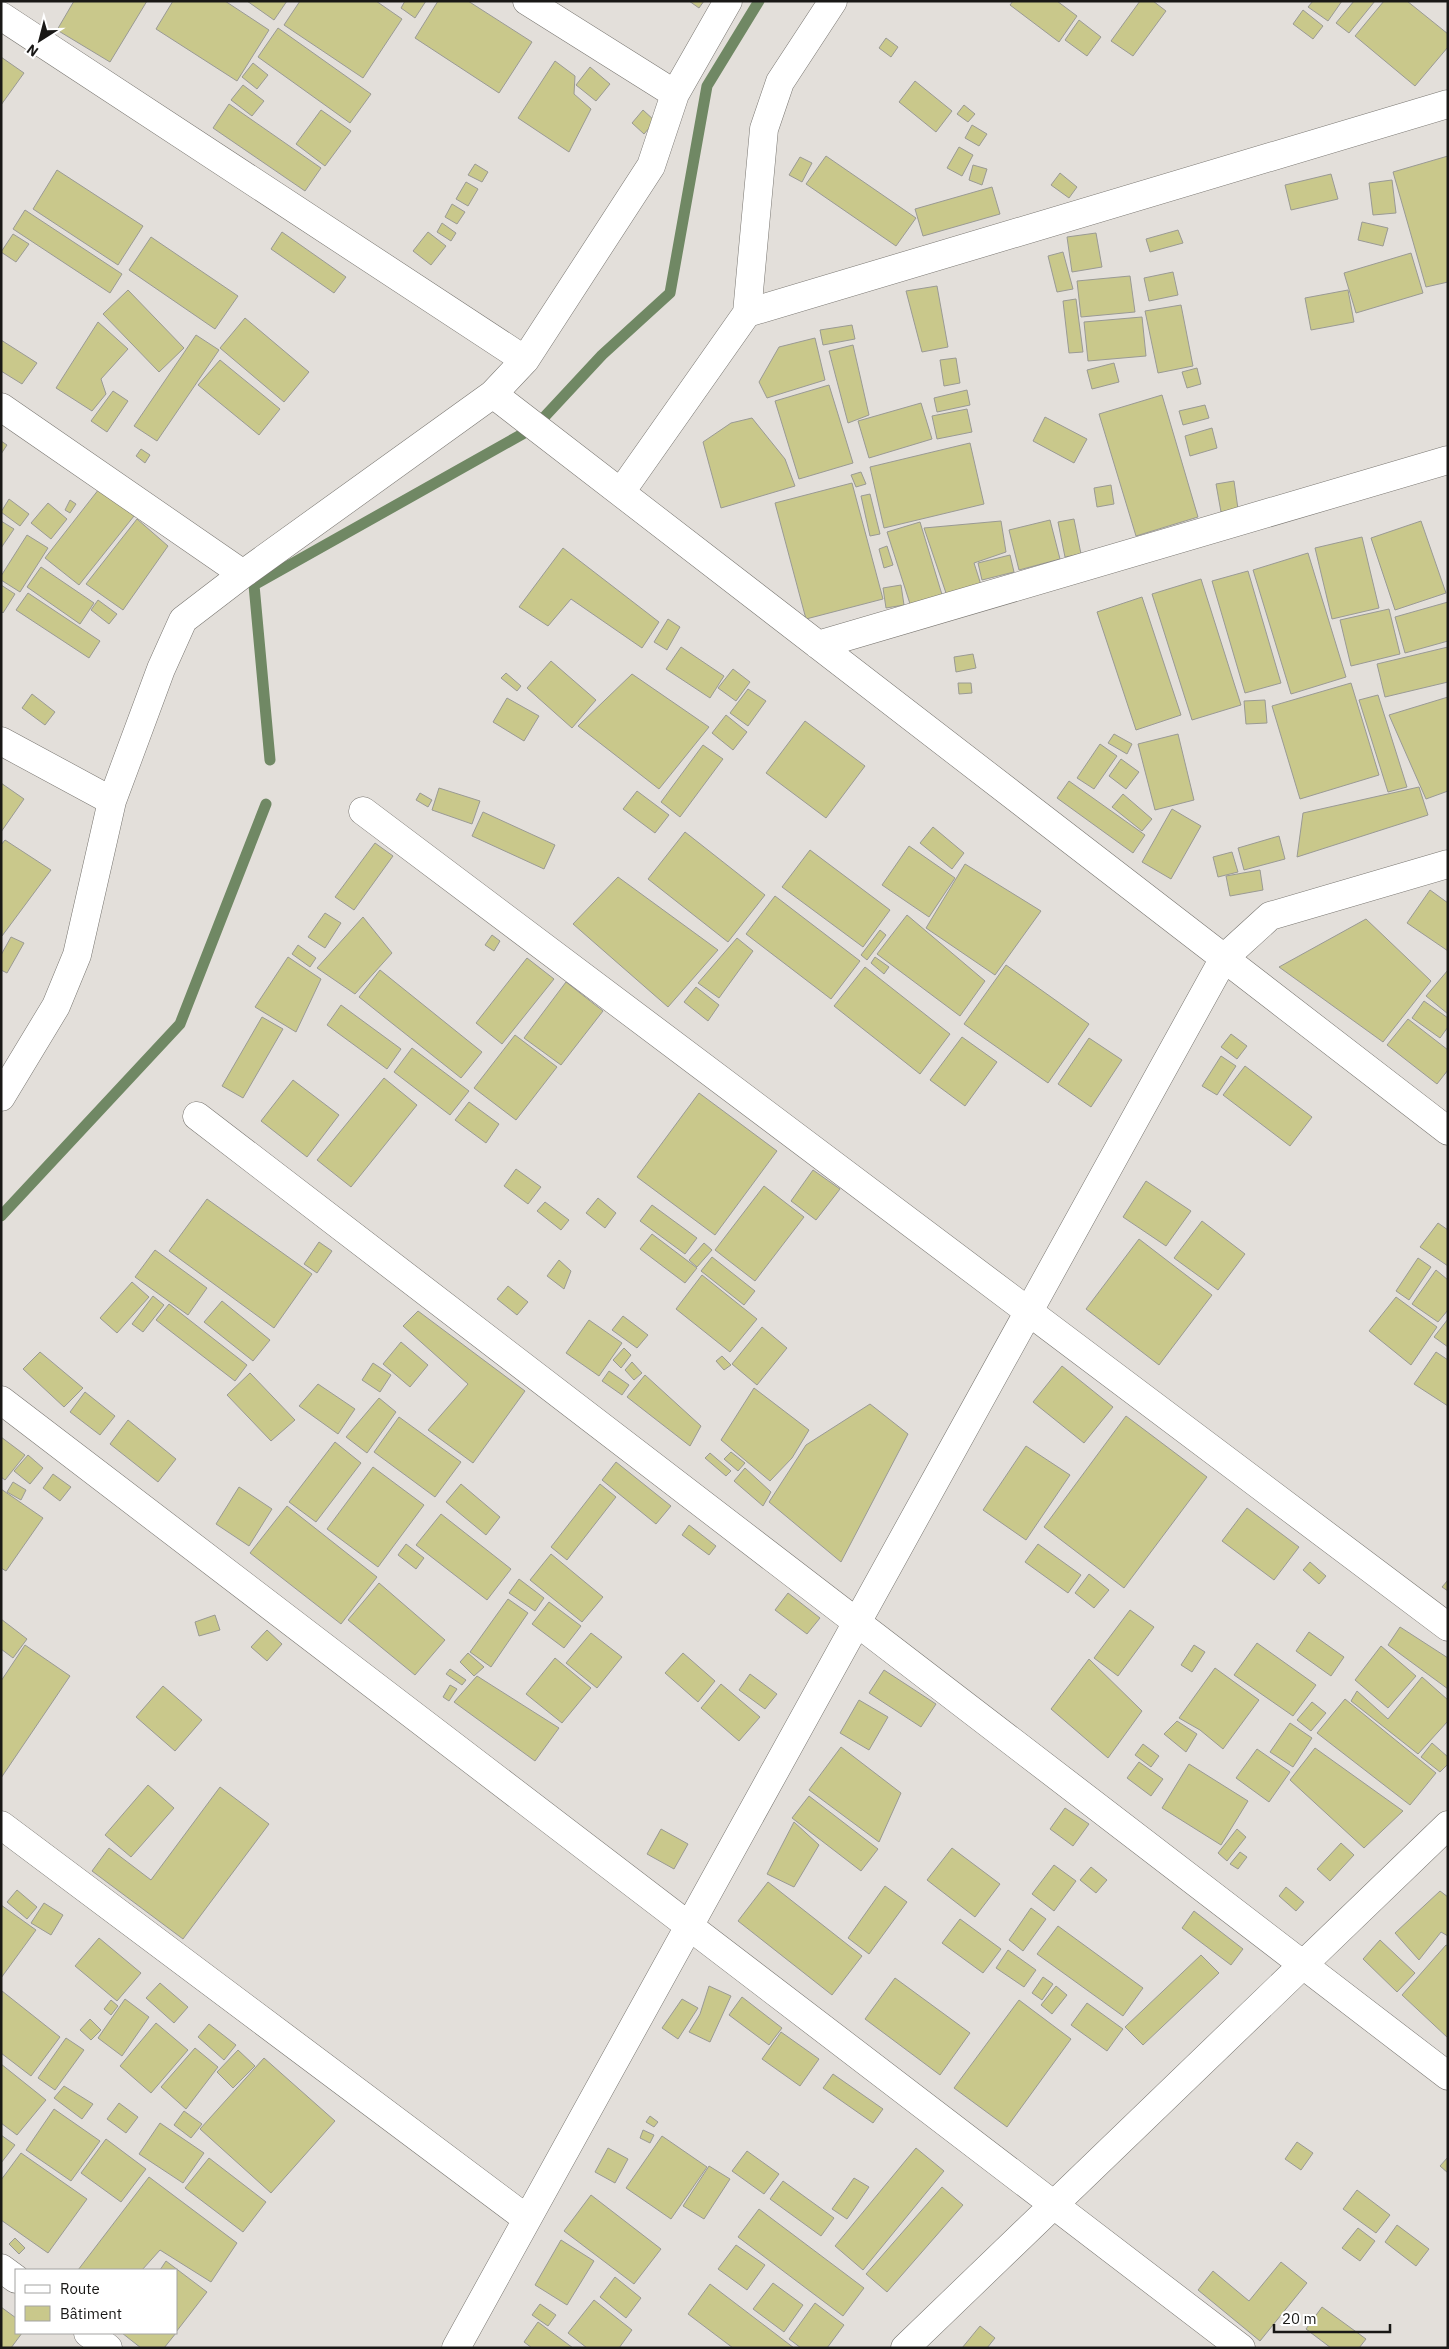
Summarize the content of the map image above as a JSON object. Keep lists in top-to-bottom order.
{
  "legend": ["Route", "Bâtiment"],
  "scale_bar": "20 m",
  "north": "bottom left"
}
